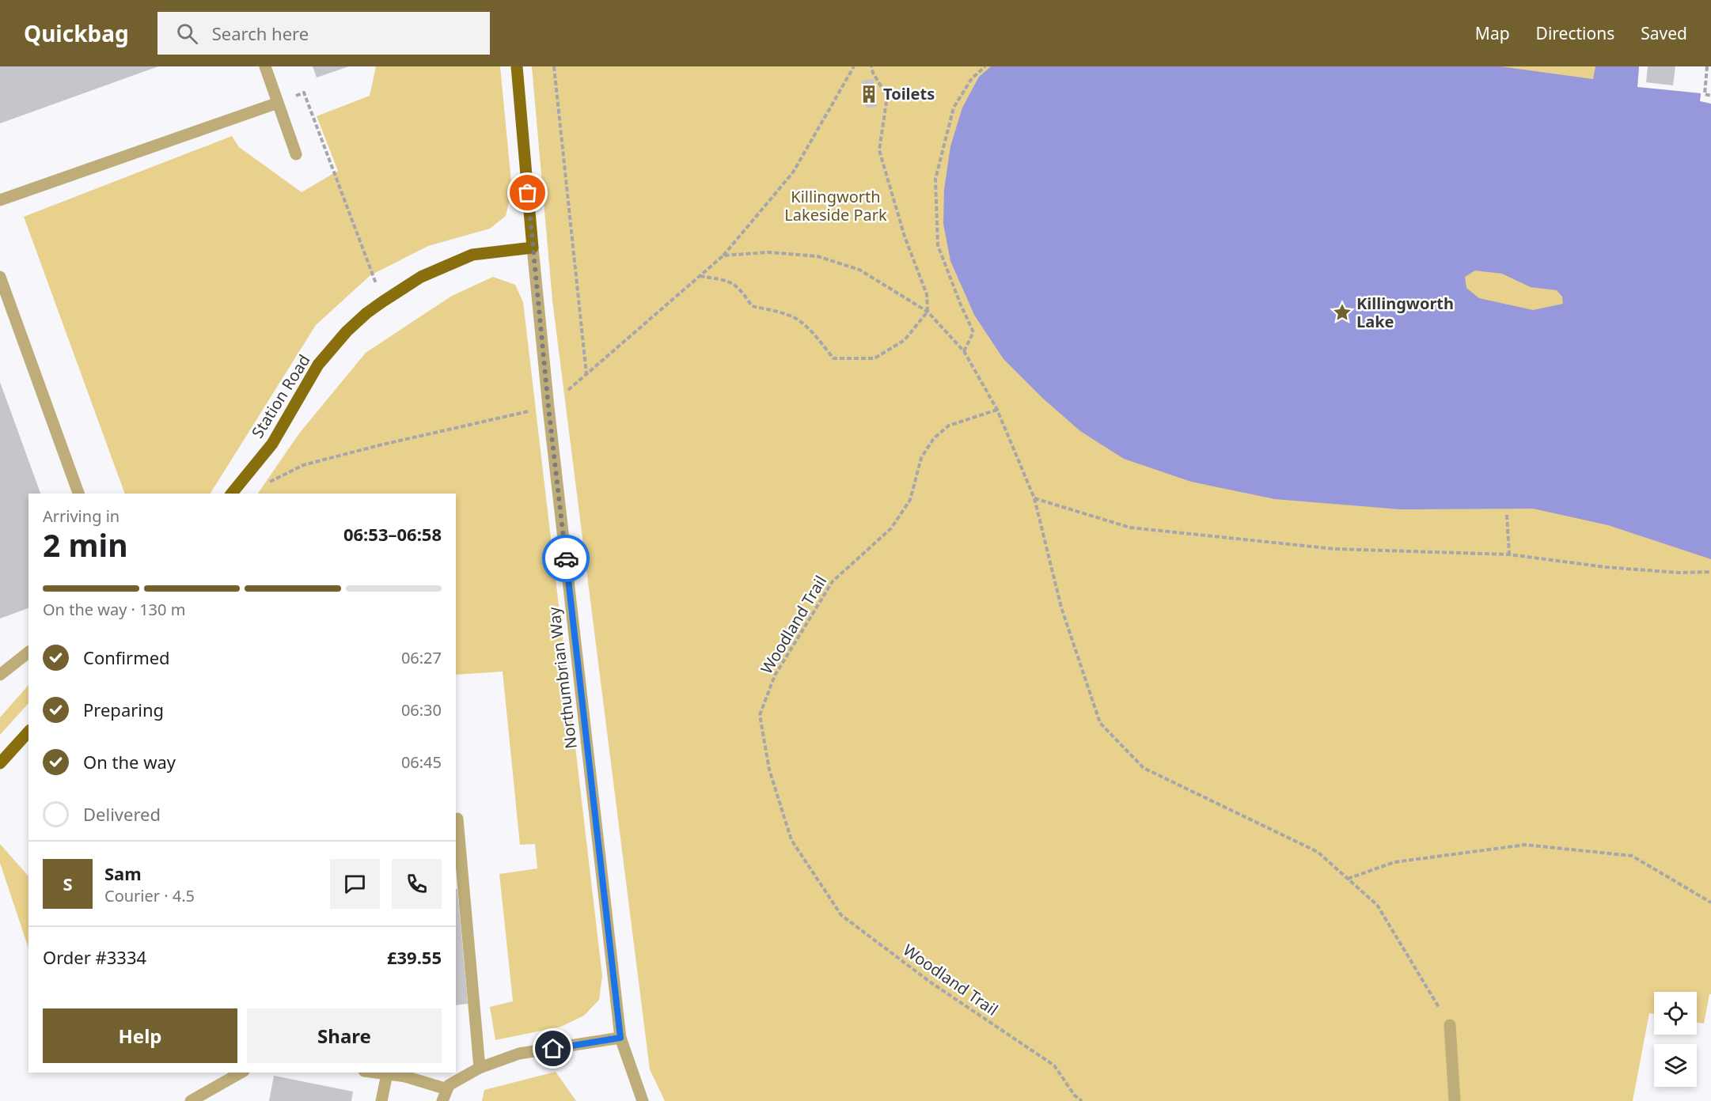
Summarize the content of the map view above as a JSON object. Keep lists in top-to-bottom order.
{
  "streets": {
    "main road": ["Station Road"],
    "street": ["Northumbrian Way"],
    "path": ["Woodland Trail"]
  },
  "crossings": [
    ["Station Road", "Northumbrian Way"]
  ],
  "parks": ["Killingworth Lakeside Park"],
  "places": {
    "building": ["Toilets"],
    "place": ["Killingworth Lake"]
  },
  "page": {
    "header": "Quickbag",
    "search": "Search here",
    "nav": ["Map", "Directions", "Saved"],
    "heading": ["2 min", "Arriving in", "06:53–06:58"],
    "panel": [
      "Sam",
      "Courier · 4.5",
      "Order #3334",
      "£39.55"
    ],
    "bar": "On the way · 130 m",
    "list": [
      ["Confirmed", "06:27"],
      ["Preparing", "06:30"],
      ["On the way", "06:45"],
      "Delivered"
    ],
    "round": "S",
    "buttons": ["Help", "Share"]
  }
}
